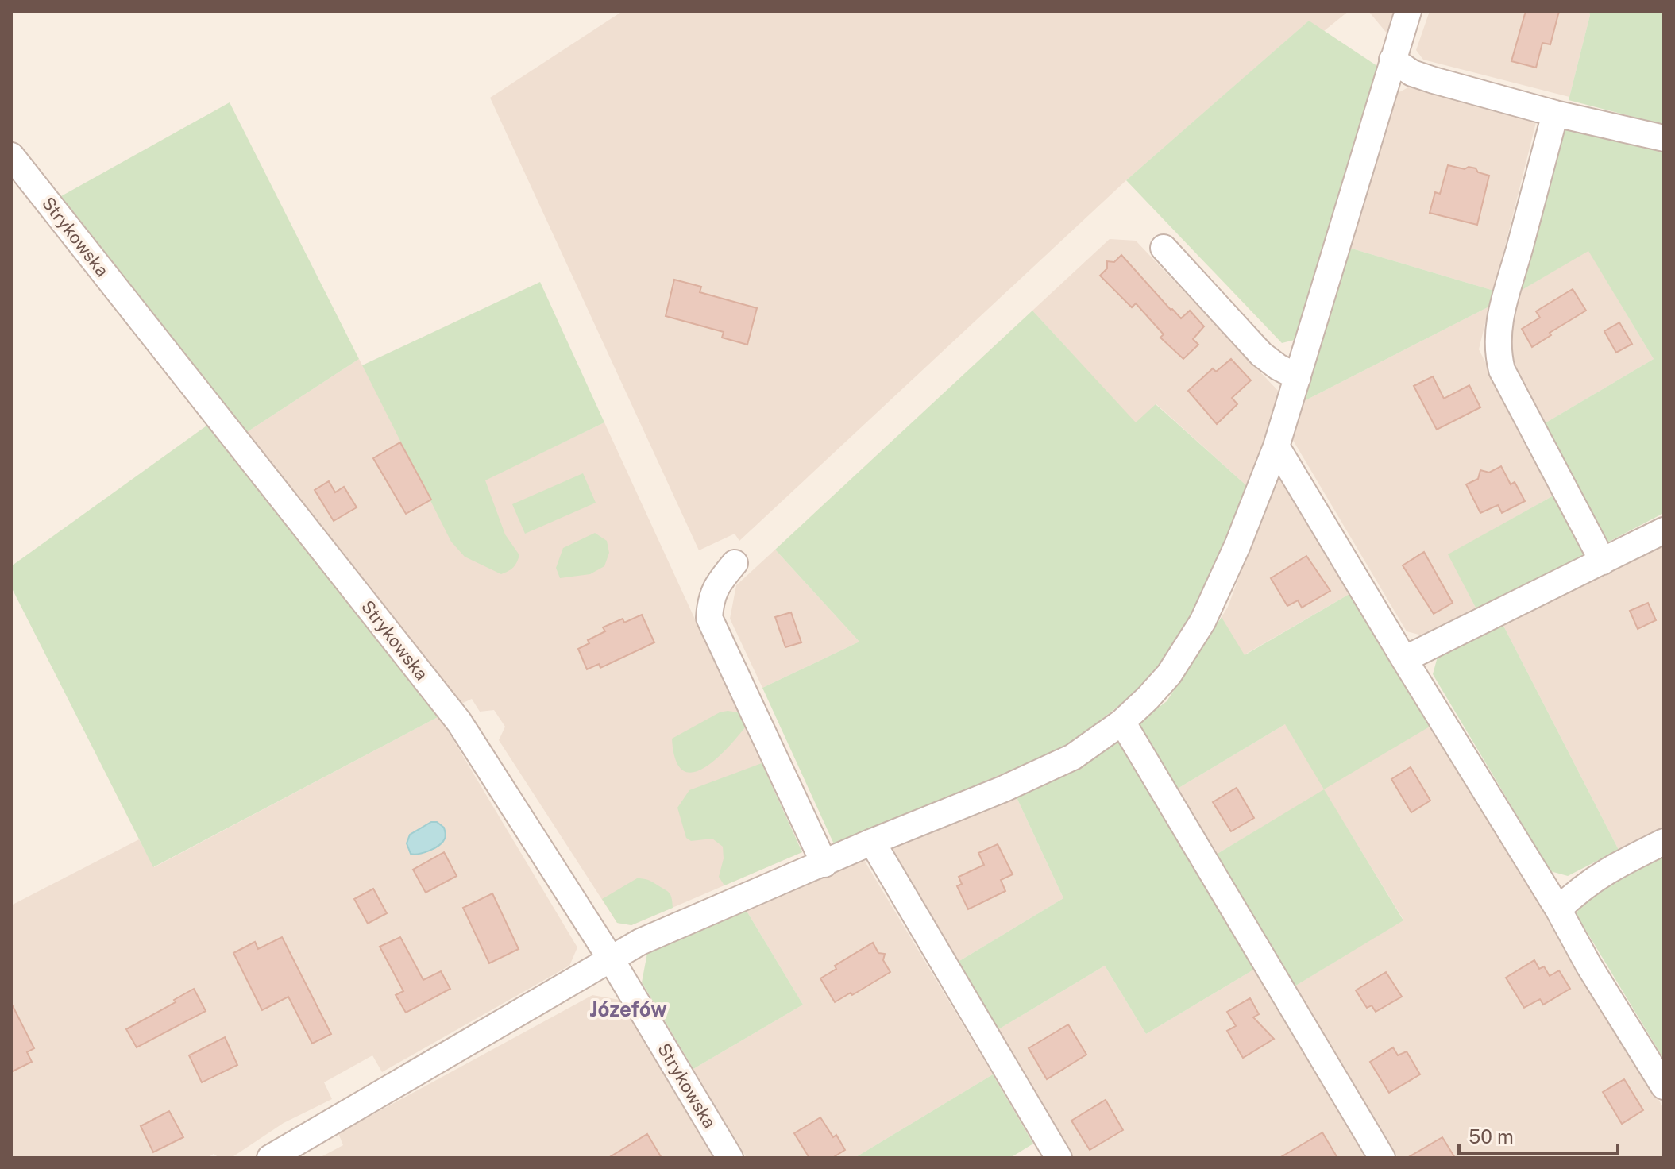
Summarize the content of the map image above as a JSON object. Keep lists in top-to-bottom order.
{
  "streets": {
    "street": ["Strykowska"]
  },
  "districts": ["Józefów"],
  "scale_bar": "50 m"
}
